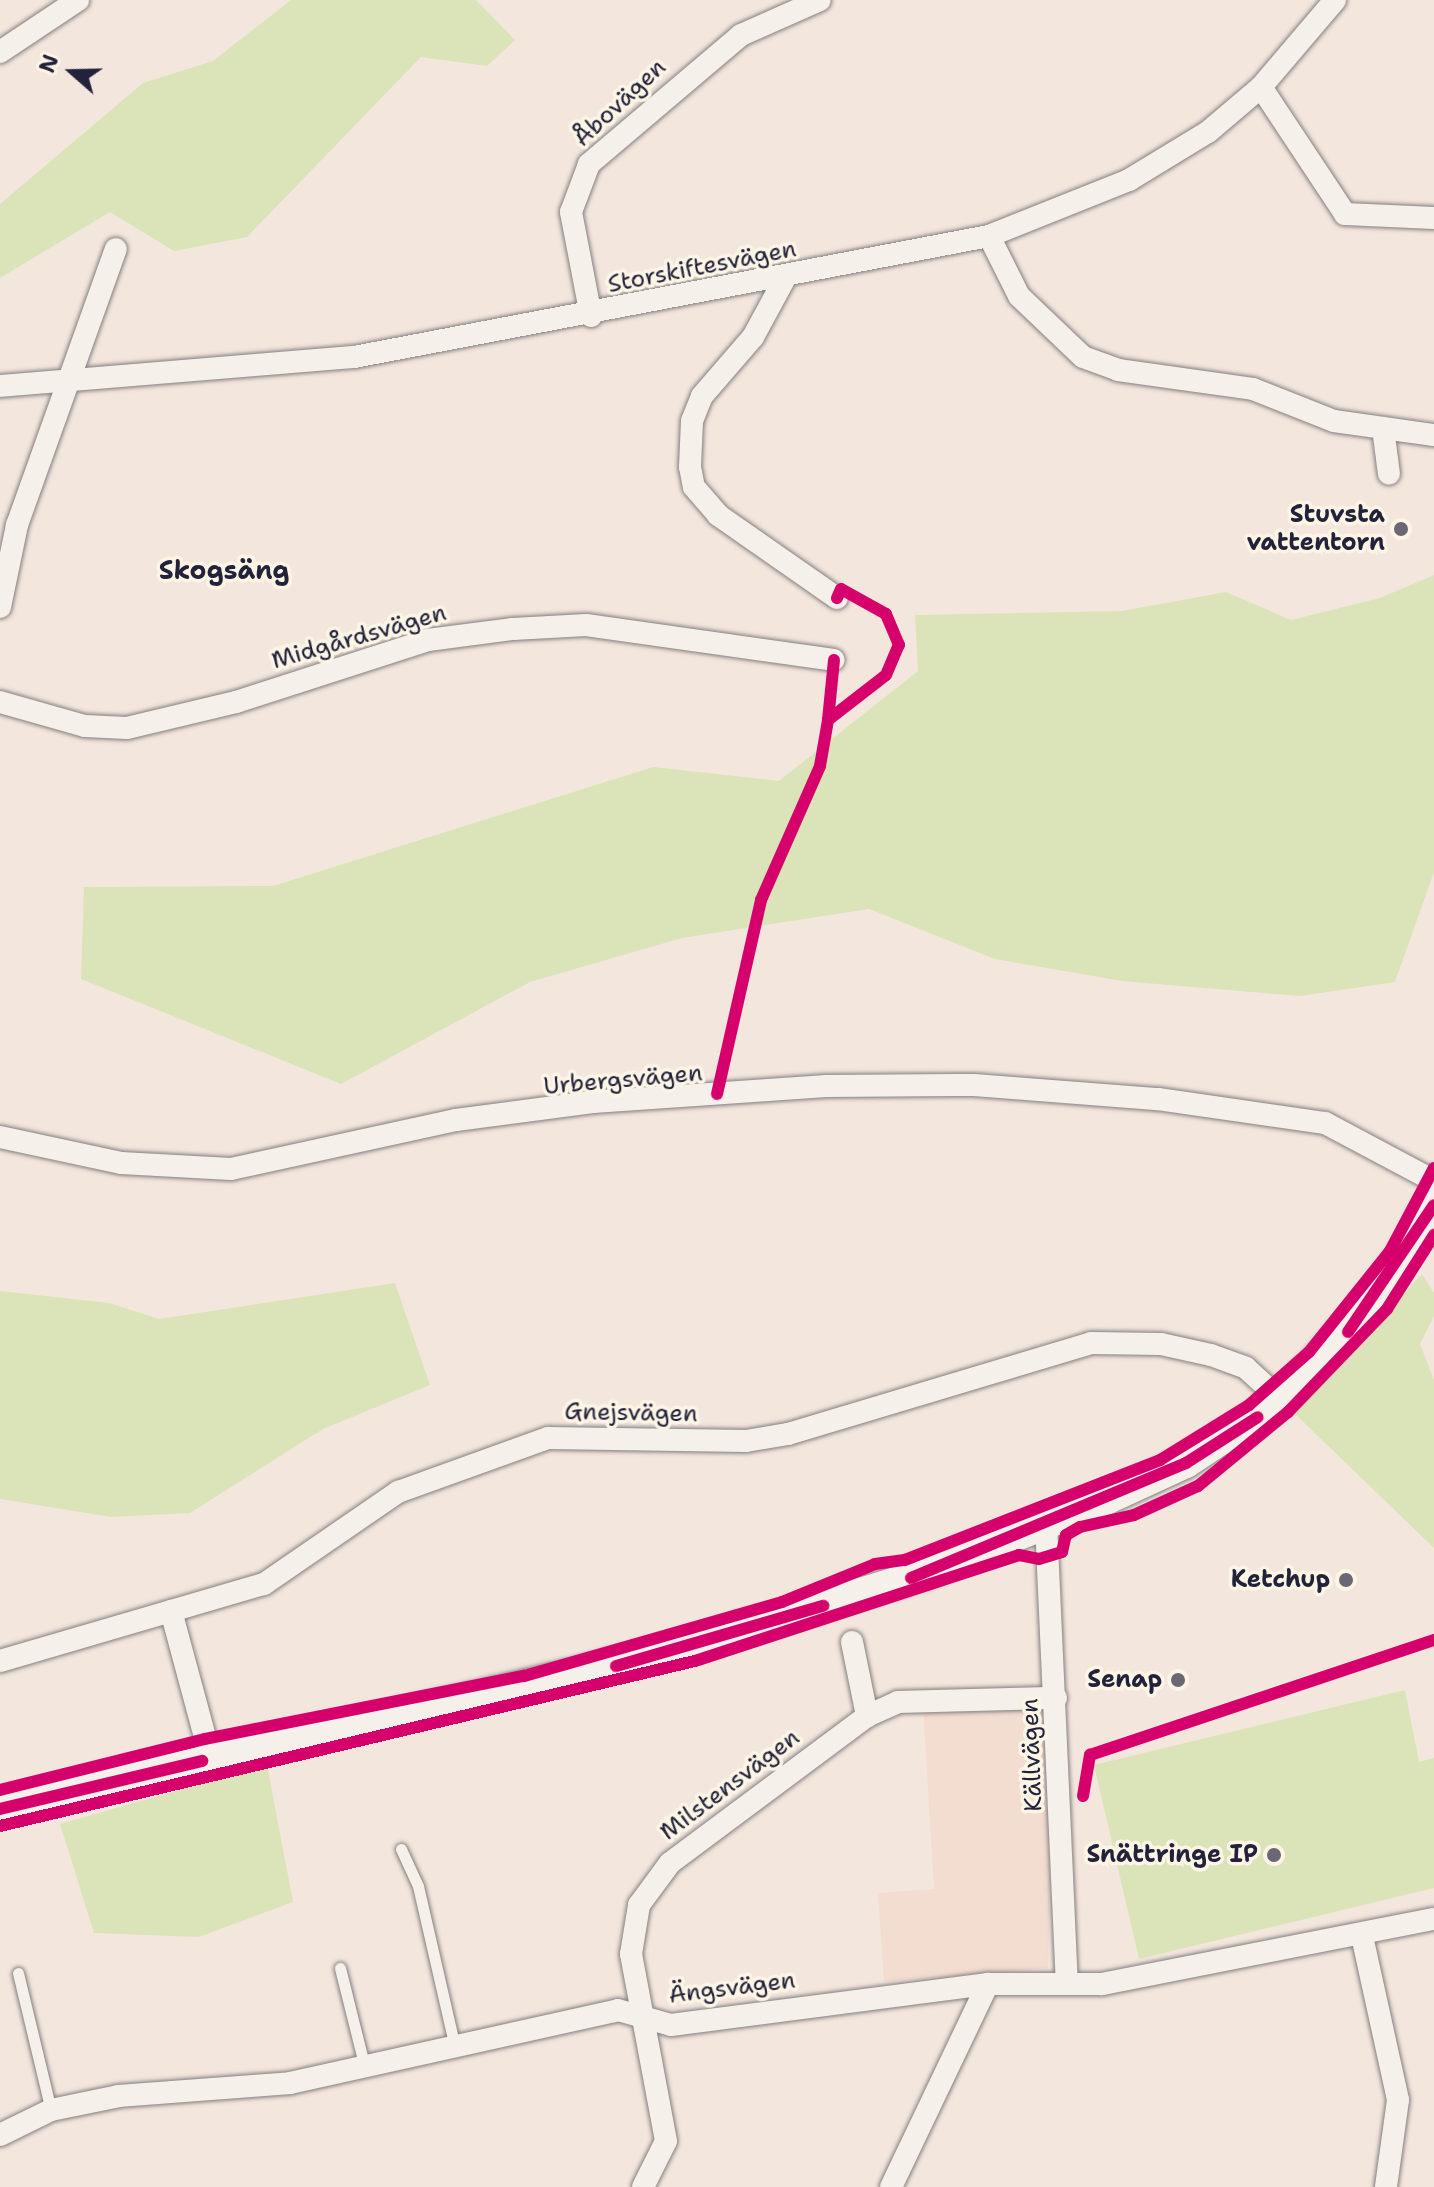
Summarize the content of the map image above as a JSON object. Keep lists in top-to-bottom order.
{
  "streets": {
    "street": [
      "Åbovägen",
      "Storskiftesvägen",
      "Midgårdsvägen",
      "Urbergsvägen",
      "Gnejsvägen",
      "Källvägen",
      "Milstensvägen",
      "Ängsvägen"
    ]
  },
  "crossings": [
    ["Åbovägen", "Storskiftesvägen"],
    ["Källvägen", "Milstensvägen"],
    ["Källvägen", "Ängsvägen"],
    ["Milstensvägen", "Ängsvägen"]
  ],
  "districts": ["Skogsäng"],
  "places": [
    "Stuvsta vattentorn",
    "Ketchup",
    "Senap",
    "Snättringe IP"
  ],
  "north": "left"
}
